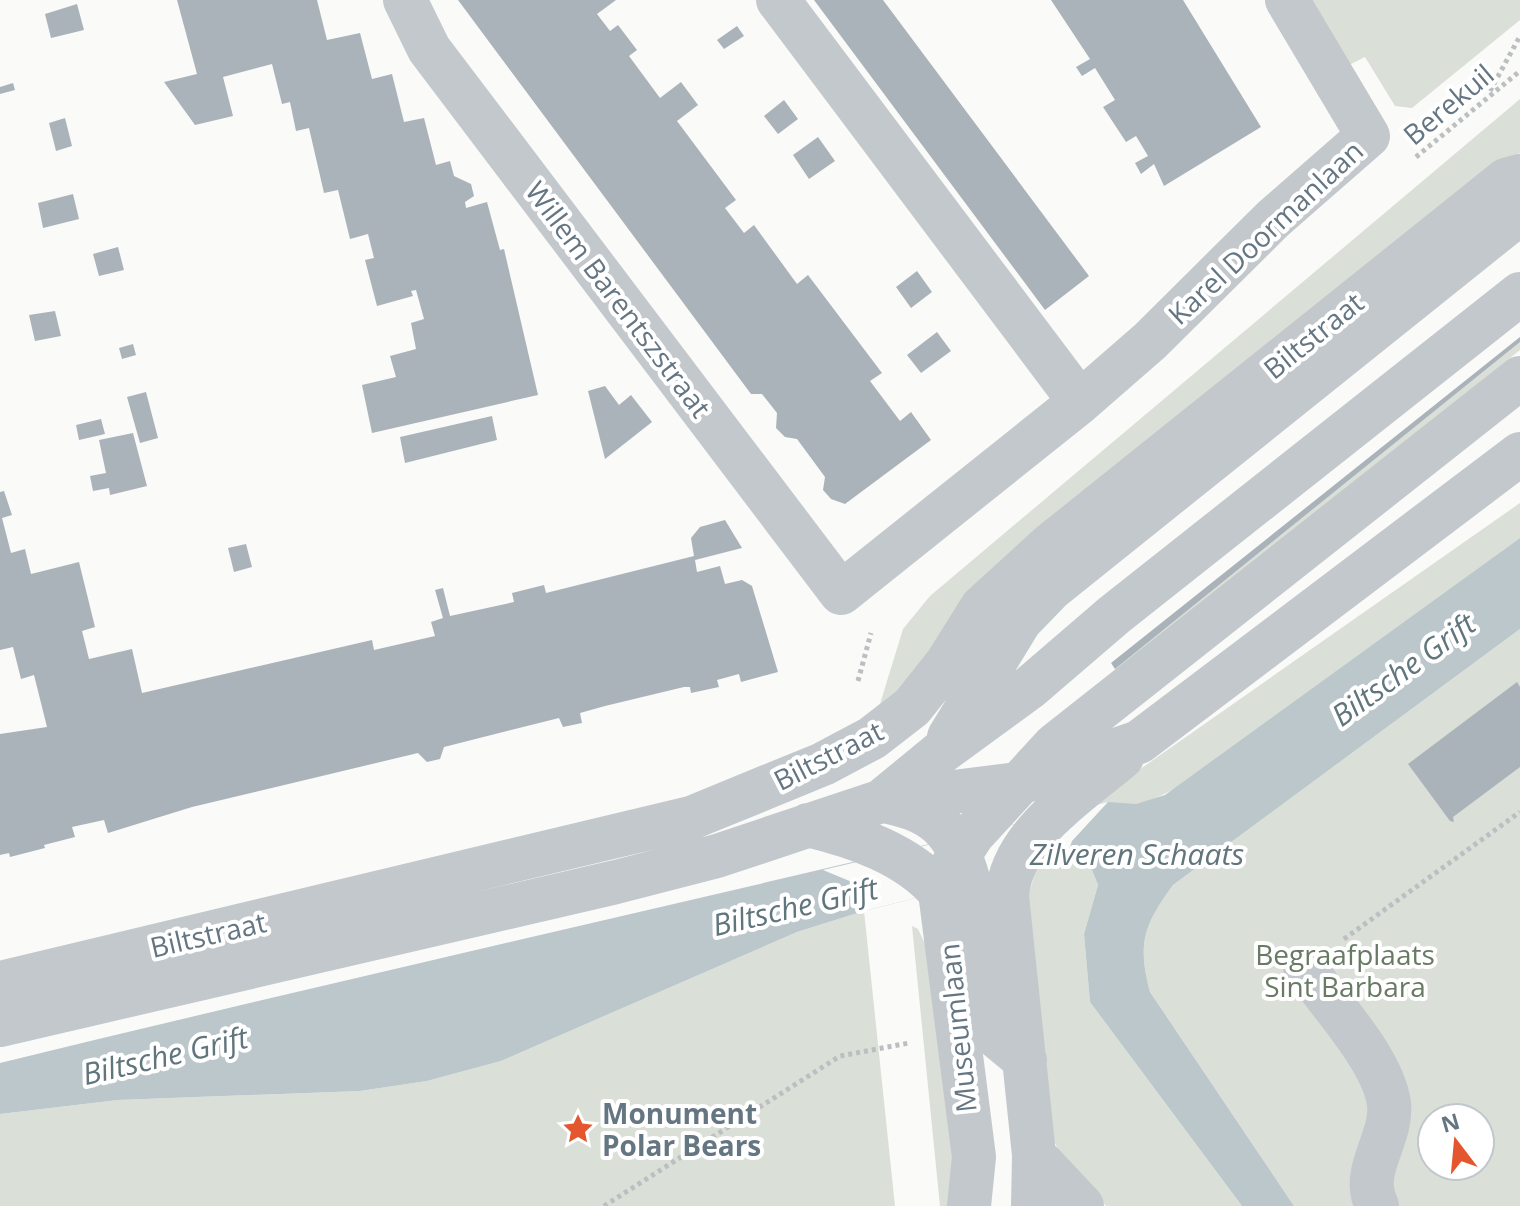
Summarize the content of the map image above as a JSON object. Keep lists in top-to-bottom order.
{
  "streets": {
    "street": [
      "Karel Doormanlaan",
      "Willem Barentszstraat",
      "Biltstraat",
      "Museumlaan"
    ],
    "path": ["Berekuil"]
  },
  "crossings": [
    ["Karel Doormanlaan", "Willem Barentszstraat"],
    ["Biltstraat", "Museumlaan"]
  ],
  "water": ["Biltsche Grift", "Zilveren Schaats"],
  "parks": ["Begraafplaats Sint Barbara"],
  "places": {
    "place": ["Monument Polar Bears"]
  },
  "north": "top"
}
